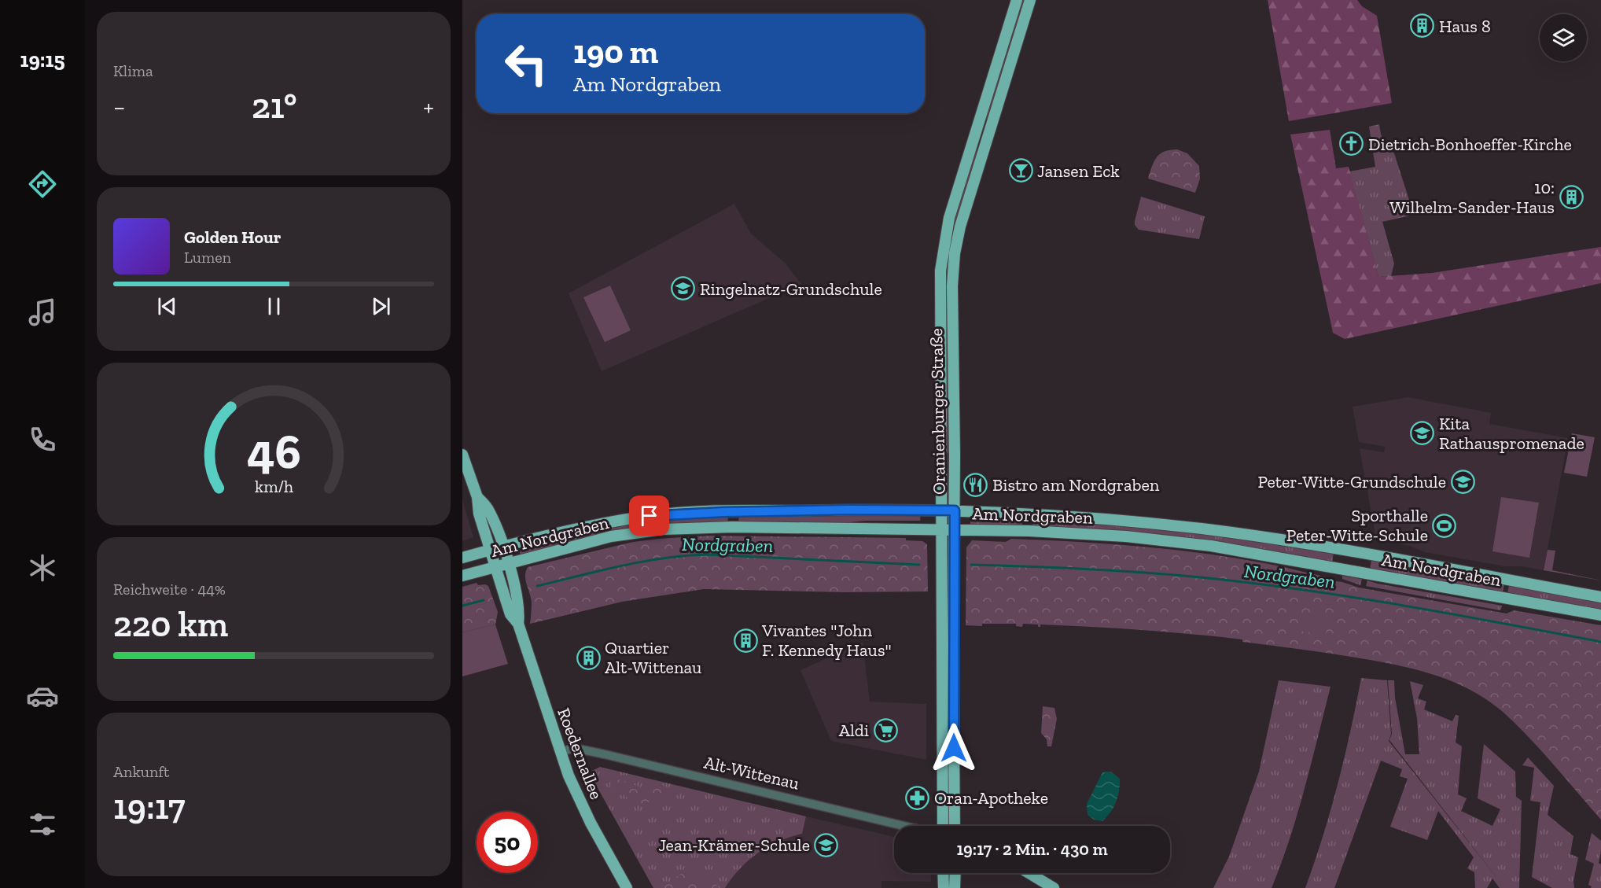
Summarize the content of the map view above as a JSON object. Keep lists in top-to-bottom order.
{
  "streets": {
    "main road": ["Oranienburger Straße", "Am Nordgraben", "Roedernallee"],
    "street": ["Alt-Wittenau"]
  },
  "crossings": [
    ["Oranienburger Straße", "Am Nordgraben"],
    ["Am Nordgraben", "Roedernallee"],
    ["Roedernallee", "Alt-Wittenau"]
  ],
  "water": ["Nordgraben"],
  "places": {
    "building": [
      "Haus 8",
      "10: Wilhelm-Sander-Haus",
      "Vivantes \"John F. Kennedy Haus\"",
      "Quartier Alt-Wittenau"
    ],
    "church": ["Dietrich-Bonhoeffer-Kirche"],
    "bar": ["Jansen Eck"],
    "school or university": [
      "Ringelnatz-Grundschule",
      "Kita Rathauspromenade",
      "Peter-Witte-Grundschule",
      "Jean-Krämer-Schule"
    ],
    "restaurant": ["Bistro am Nordgraben"],
    "sports": ["Sporthalle Peter-Witte-Schule"],
    "supermarket": ["Aldi"],
    "pharmacy": ["Oran-Apotheke"]
  },
  "page": {
    "tabs": "19:15",
    "tile": [
      "Klima",
      ["Reichweite · 44%", "220 km"],
      ["Ankunft", "19:17"]
    ],
    "turn": ["190 m", "Am Nordgraben"],
    "heat": ["−", "21°", "+"],
    "song": ["Golden Hour", "Lumen"],
    "limit": "50",
    "trip": "19:17 · 2 Min. · 430 m",
    "gauge": ["46", "km/h"]
  }
}
